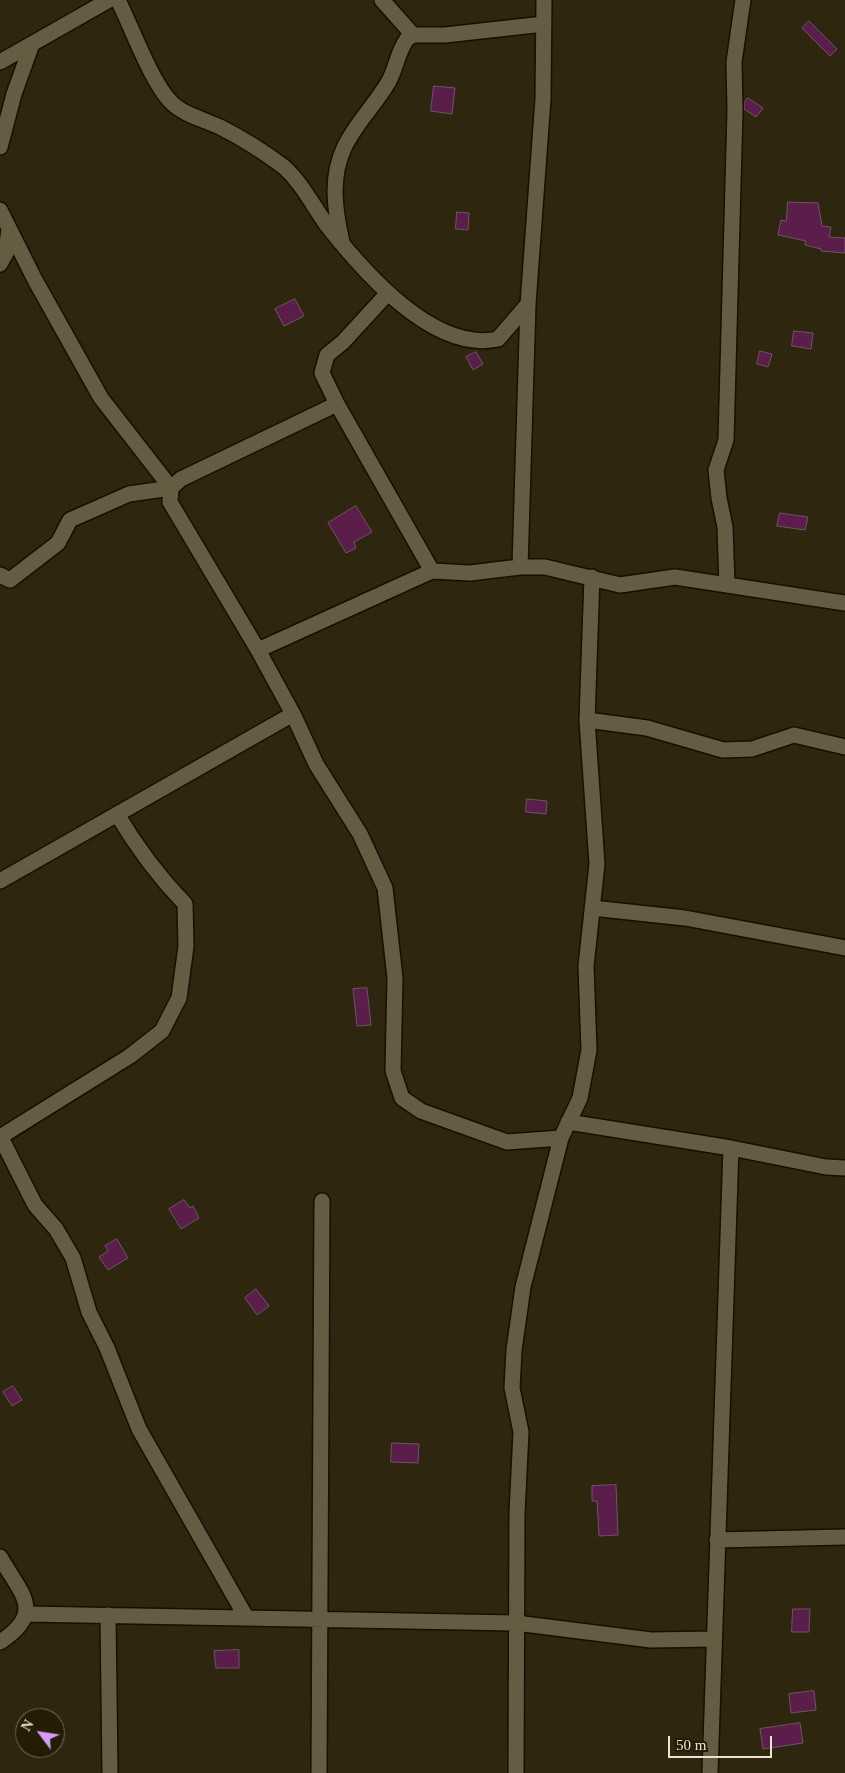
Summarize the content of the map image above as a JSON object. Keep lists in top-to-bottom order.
{
  "scale_bar": "50 m",
  "north": "top left"
}
